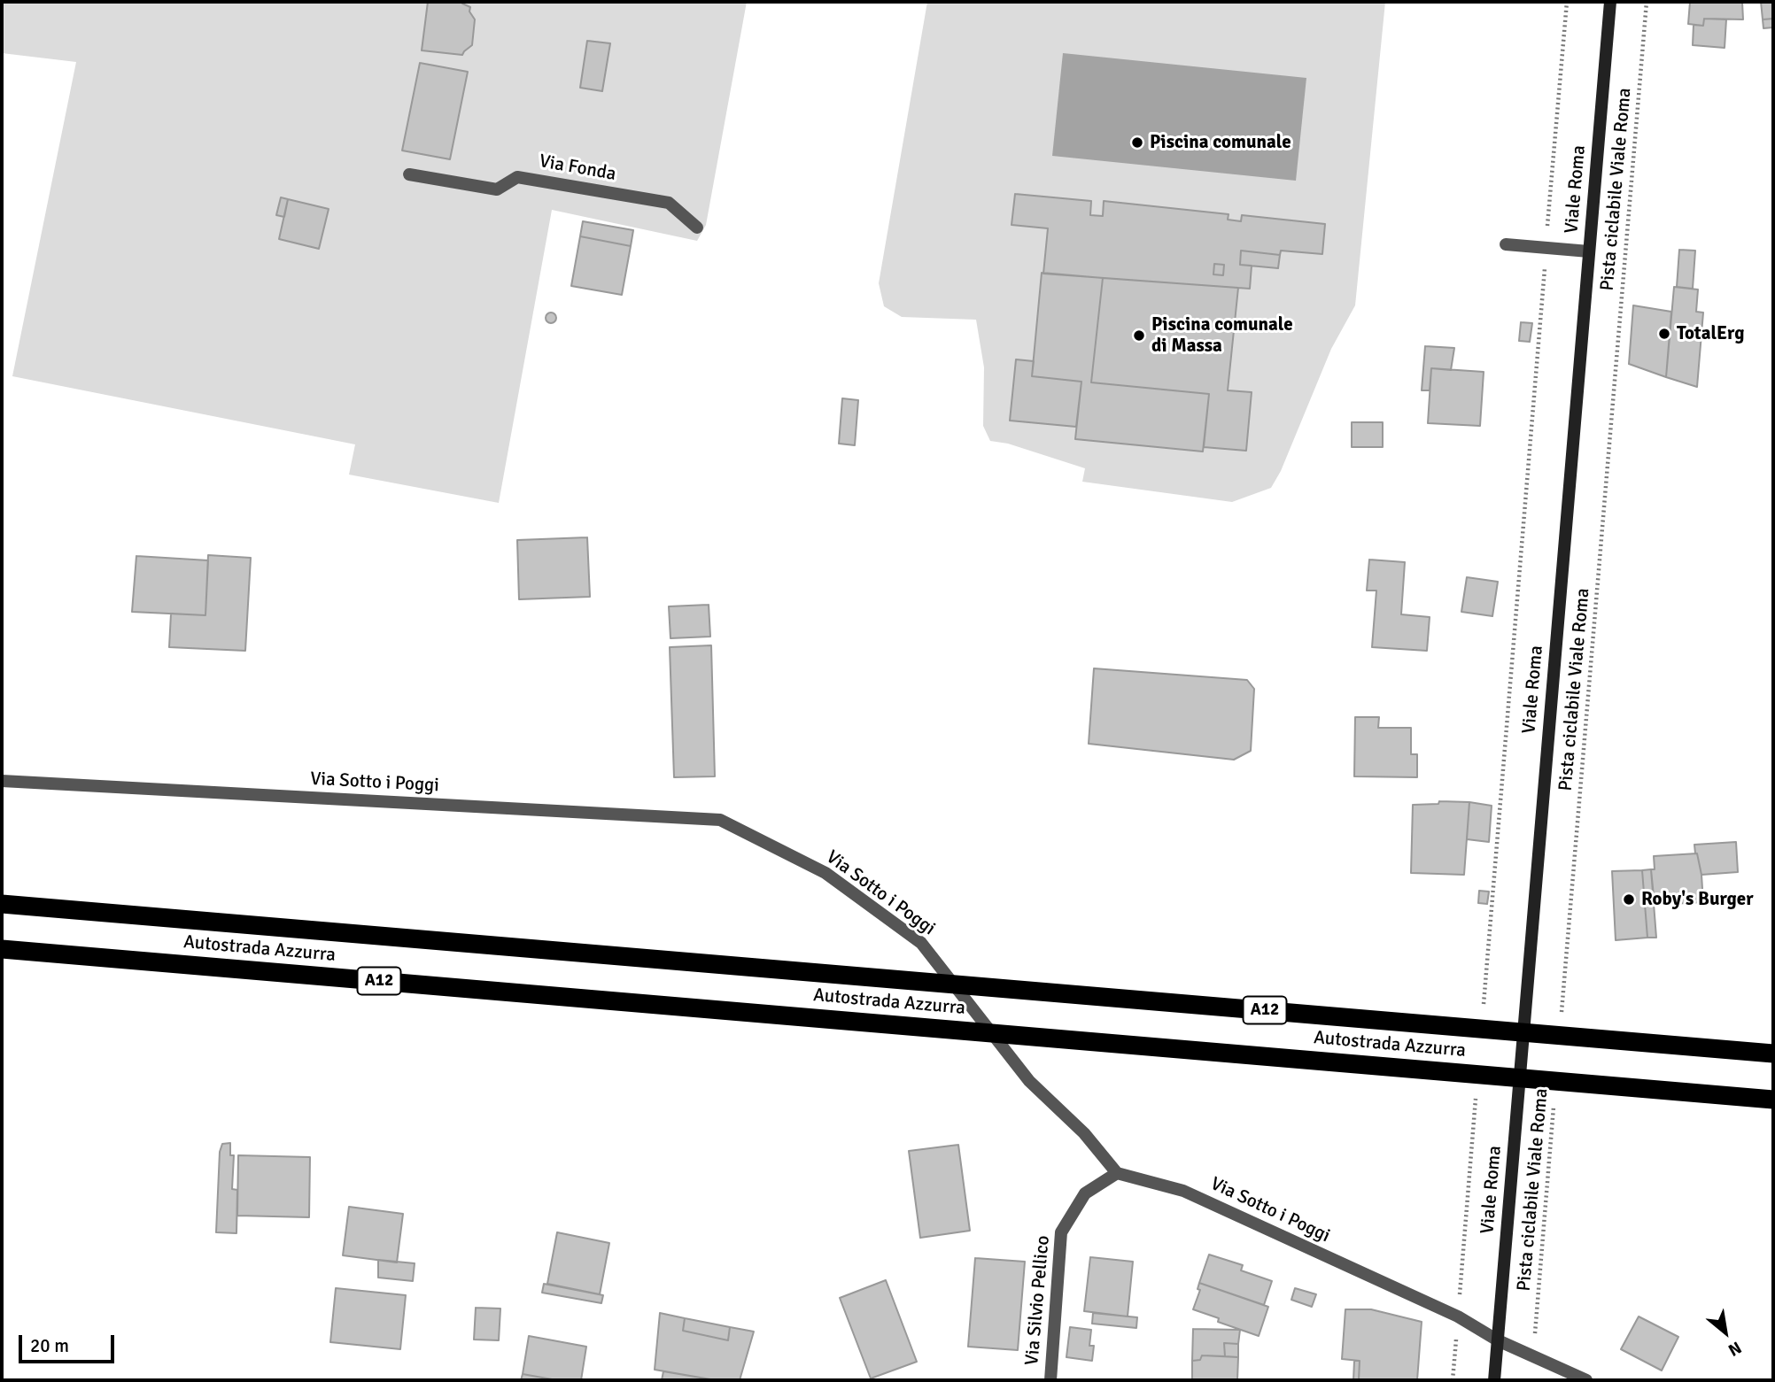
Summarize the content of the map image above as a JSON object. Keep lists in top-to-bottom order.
{
  "streets": {
    "highway": ["Autostrada Azzurra", "A12"],
    "main road": ["Viale Roma"],
    "street": ["Via Fonda", "Via Sotto i Poggi", "Via Silvio Pellico"],
    "path": ["Pista ciclabile Viale Roma"]
  },
  "crossings": [
    ["Viale Roma", "Via Sotto i Poggi"],
    ["Pista ciclabile Viale Roma", "Via Sotto i Poggi"],
    ["Via Sotto i Poggi", "Via Silvio Pellico"]
  ],
  "places": [
    "Piscina comunale",
    "TotalErg",
    "Piscina comunale di Massa",
    "Roby's Burger"
  ],
  "scale_bar": "20 m",
  "north": "bottom right"
}
